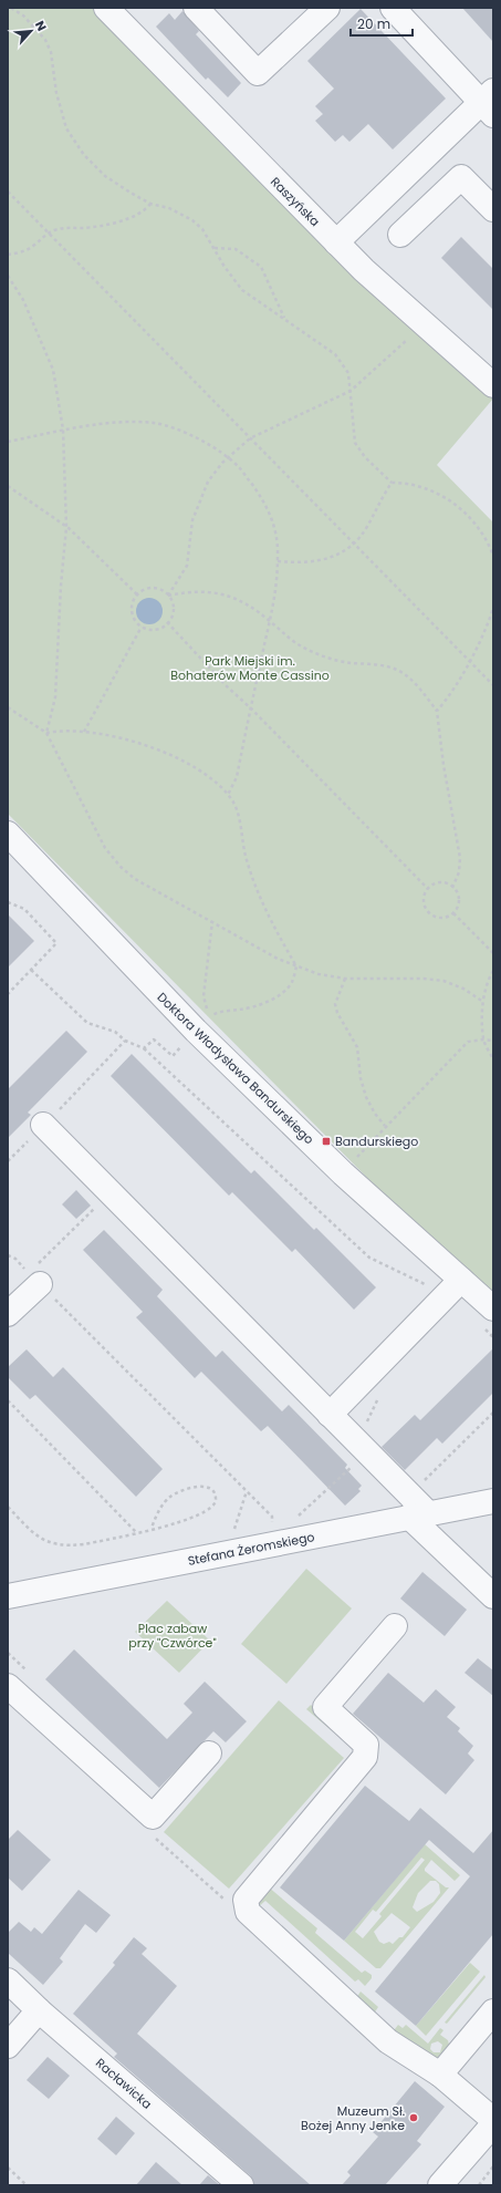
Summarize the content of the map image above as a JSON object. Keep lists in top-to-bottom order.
{
  "streets": {
    "street": [
      "Raszyńska",
      "Doktora Władysława Bandurskiego",
      "Stefana Żeromskiego",
      "Racławicka"
    ]
  },
  "parks": ["Park Miejski im. Bohaterów Monte Cassino", "Plac zabaw przy \"Czwórce\""],
  "places": {
    "transit": ["Bandurskiego"],
    "other": ["Muzeum Sł. Bożej Anny Jenke"]
  },
  "scale_bar": "20 m",
  "north": "top right"
}
